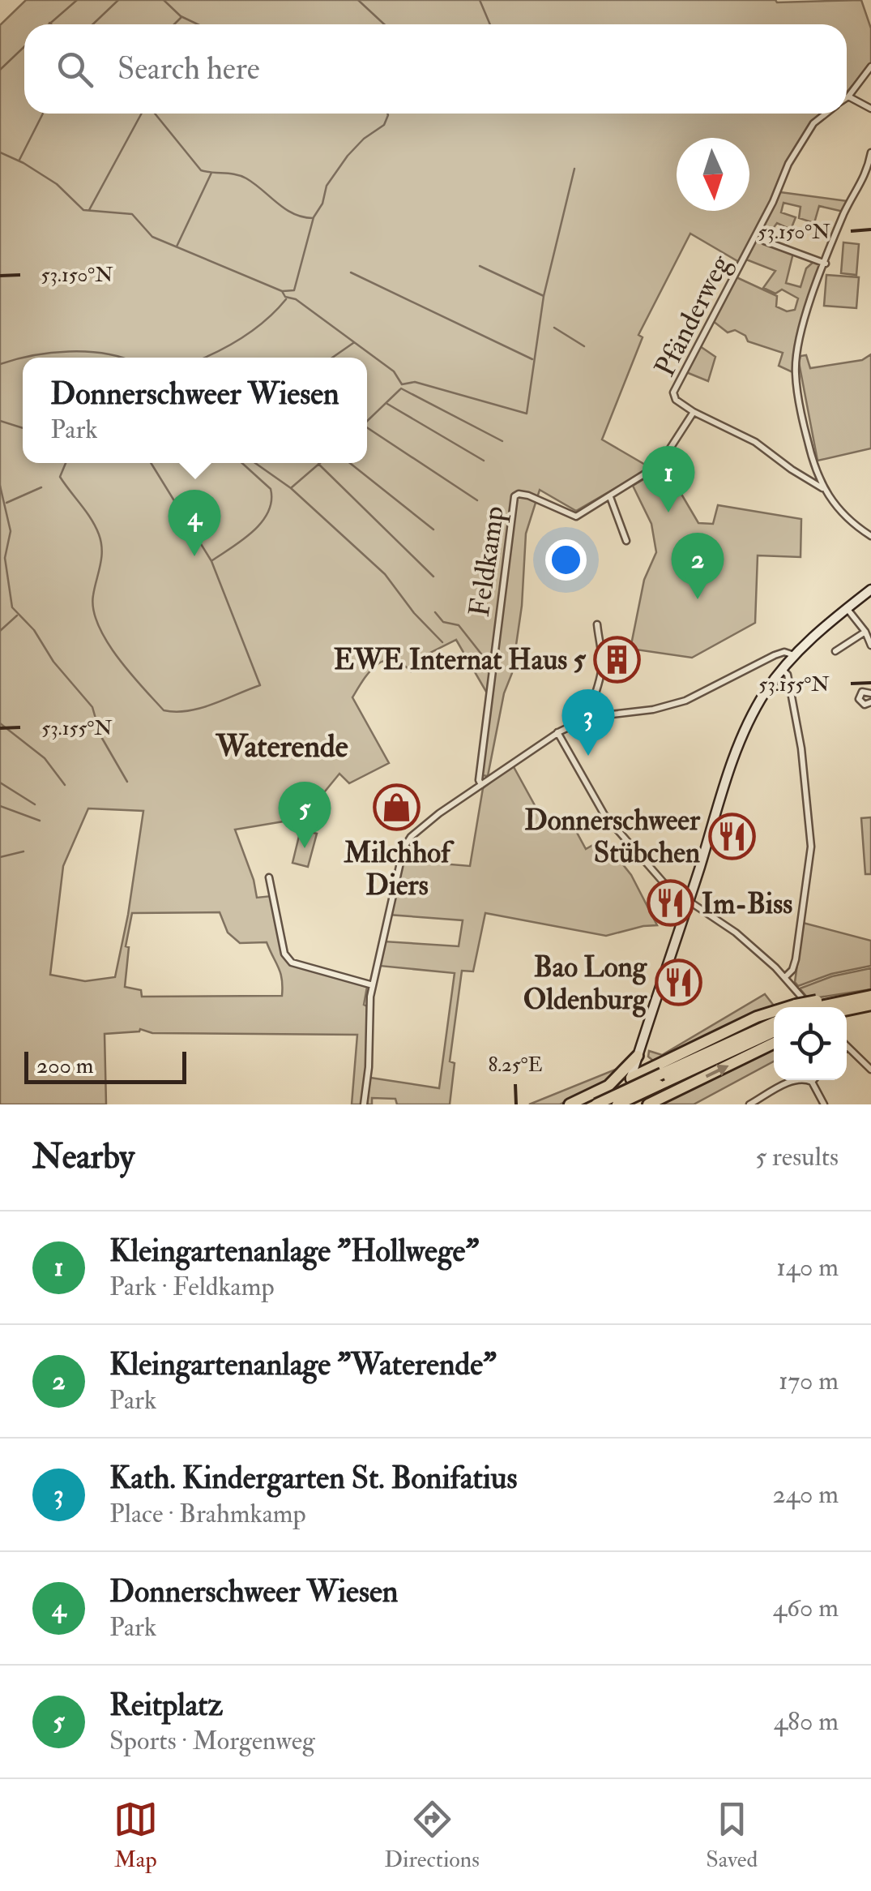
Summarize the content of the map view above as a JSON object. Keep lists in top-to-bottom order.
{
  "streets": {
    "street": ["Pfänderweg", "Feldkamp"]
  },
  "crossings": [
    ["Pfänderweg", "Feldkamp"]
  ],
  "districts": ["Waterende"],
  "places": {
    "building": ["EWE Internat Haus 5"],
    "shop": ["Milchhof Diers"],
    "restaurant": ["Donnerschweer Stübchen", "Im-Biss", "Bao Long Oldenburg"]
  },
  "scale_bar": "200 m",
  "north": "bottom",
  "page": {
    "search": "Search here",
    "popup": ["Donnerschweer Wiesen", "Park"],
    "pins": [
      "1",
      "4",
      "2",
      "3",
      "5"
    ],
    "scale": "200 m",
    "heading": ["Nearby", "5 results"],
    "list": [
      {
        "mark": "1",
        "name": "Kleingartenanlage \"Hollwege\"",
        "note": "Park · Feldkamp",
        "value": "140 m"
      },
      {
        "mark": "2",
        "name": "Kleingartenanlage \"Waterende\"",
        "note": "Park",
        "value": "170 m"
      },
      {
        "mark": "3",
        "name": "Kath. Kindergarten St. Bonifatius",
        "note": "Place · Brahmkamp",
        "value": "240 m"
      },
      {
        "mark": "4",
        "name": "Donnerschweer Wiesen",
        "note": "Park",
        "value": "460 m"
      },
      {
        "mark": "5",
        "name": "Reitplatz",
        "note": "Sports · Morgenweg",
        "value": "480 m"
      }
    ],
    "nav": ["Map", "Directions", "Saved"]
  },
  "coordinates": ["53.150°N", "53.155°N", "8.25°E"]
}
